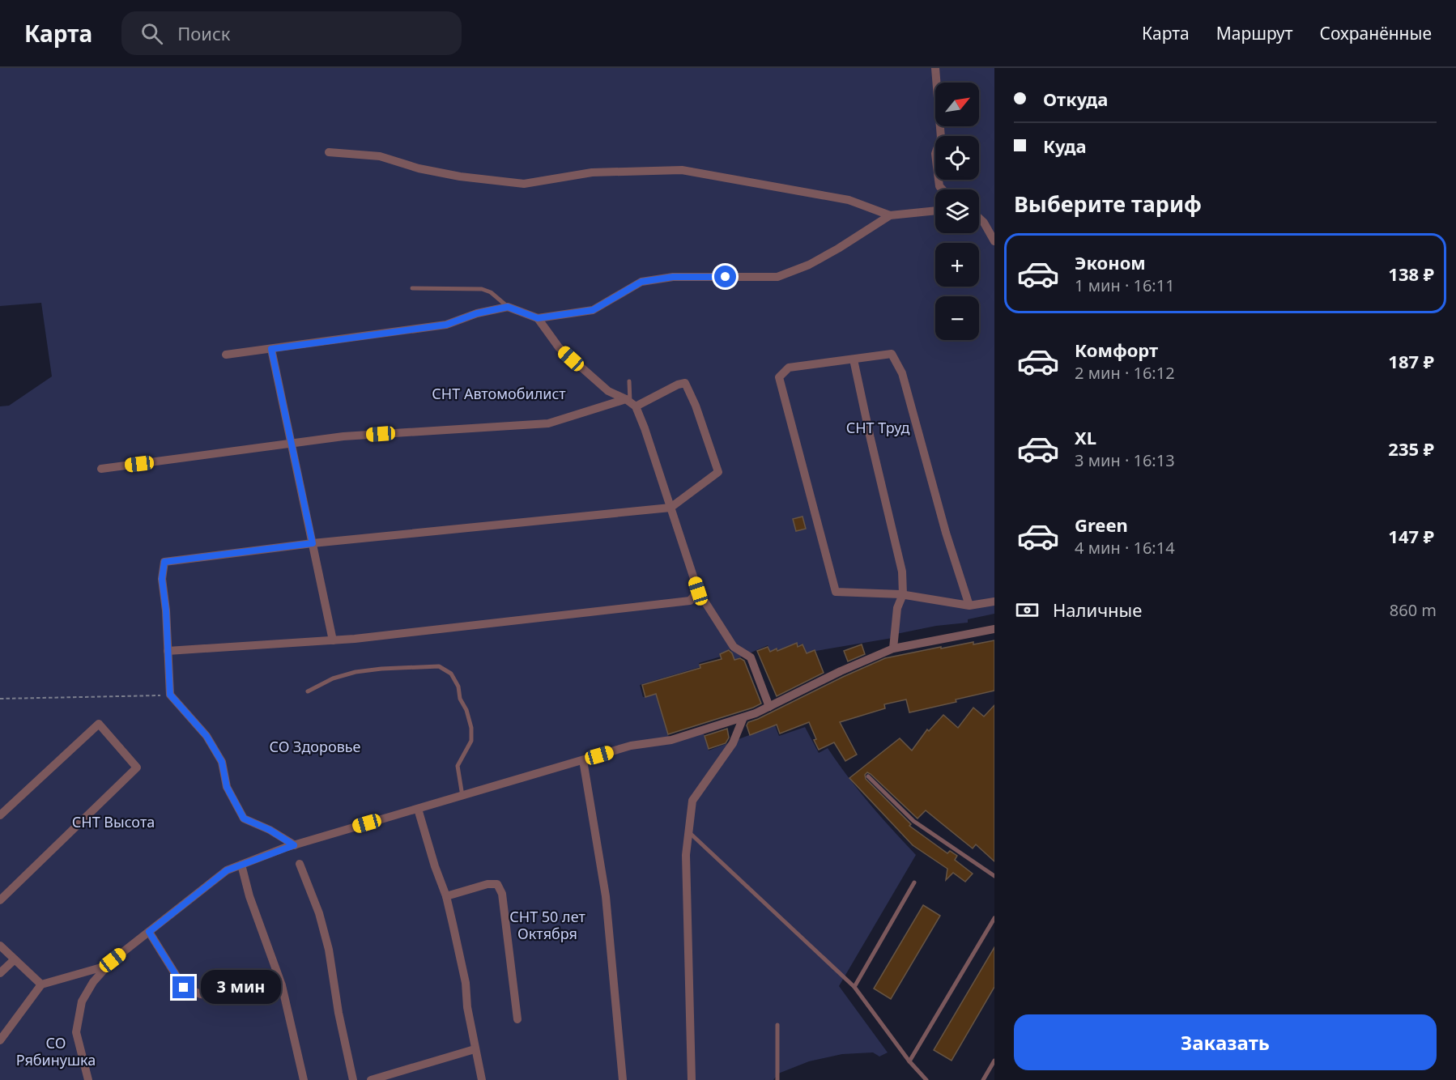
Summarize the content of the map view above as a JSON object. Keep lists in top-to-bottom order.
{
  "parks": [
    "СНТ Автомобилист",
    "СНТ Труд",
    "СО Здоровье",
    "СНТ Высота",
    "СНТ 50 лет Октября",
    "СО Рябинушка"
  ],
  "north": "top right",
  "page": {
    "header": "Карта",
    "search": "Поиск",
    "nav": ["Карта", "Маршрут", "Сохранённые"],
    "banner": ["Откуда", "Куда"],
    "map_buttons": ["+", "−"],
    "heading": "Выберите тариф",
    "list": [
      {
        "name": "Эконом",
        "note": "1 мин · 16:11",
        "value": "138 ₽"
      },
      {
        "name": "Комфорт",
        "note": "2 мин · 16:12",
        "value": "187 ₽"
      },
      {
        "name": "XL",
        "note": "3 мин · 16:13",
        "value": "235 ₽"
      },
      {
        "name": "Green",
        "note": "4 мин · 16:14",
        "value": "147 ₽"
      }
    ],
    "pay": ["Наличные", "860 m"],
    "bubble": "3 мин",
    "buttons": "Заказать"
  }
}
